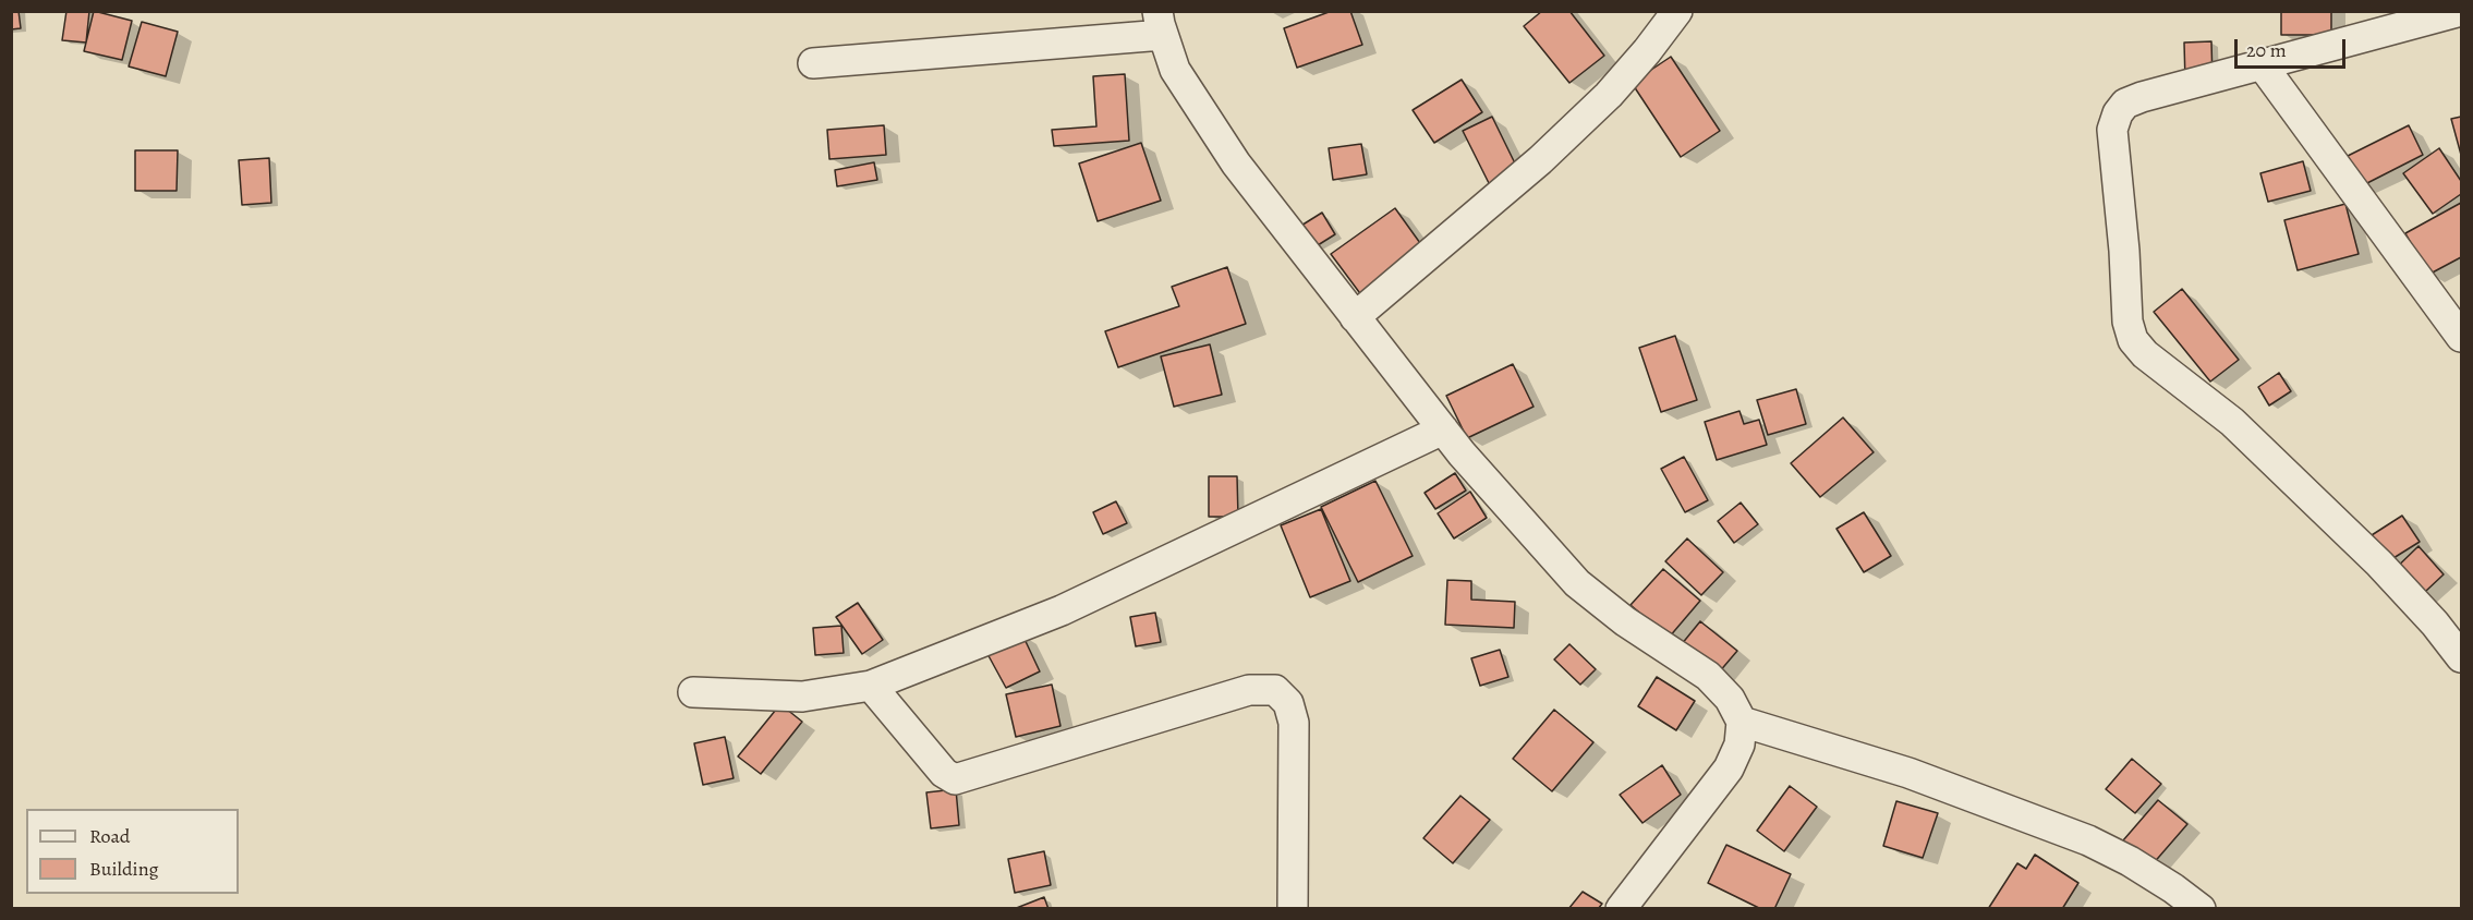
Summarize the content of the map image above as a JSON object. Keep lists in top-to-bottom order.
{
  "legend": ["Road", "Building"],
  "scale_bar": "20 m"
}
